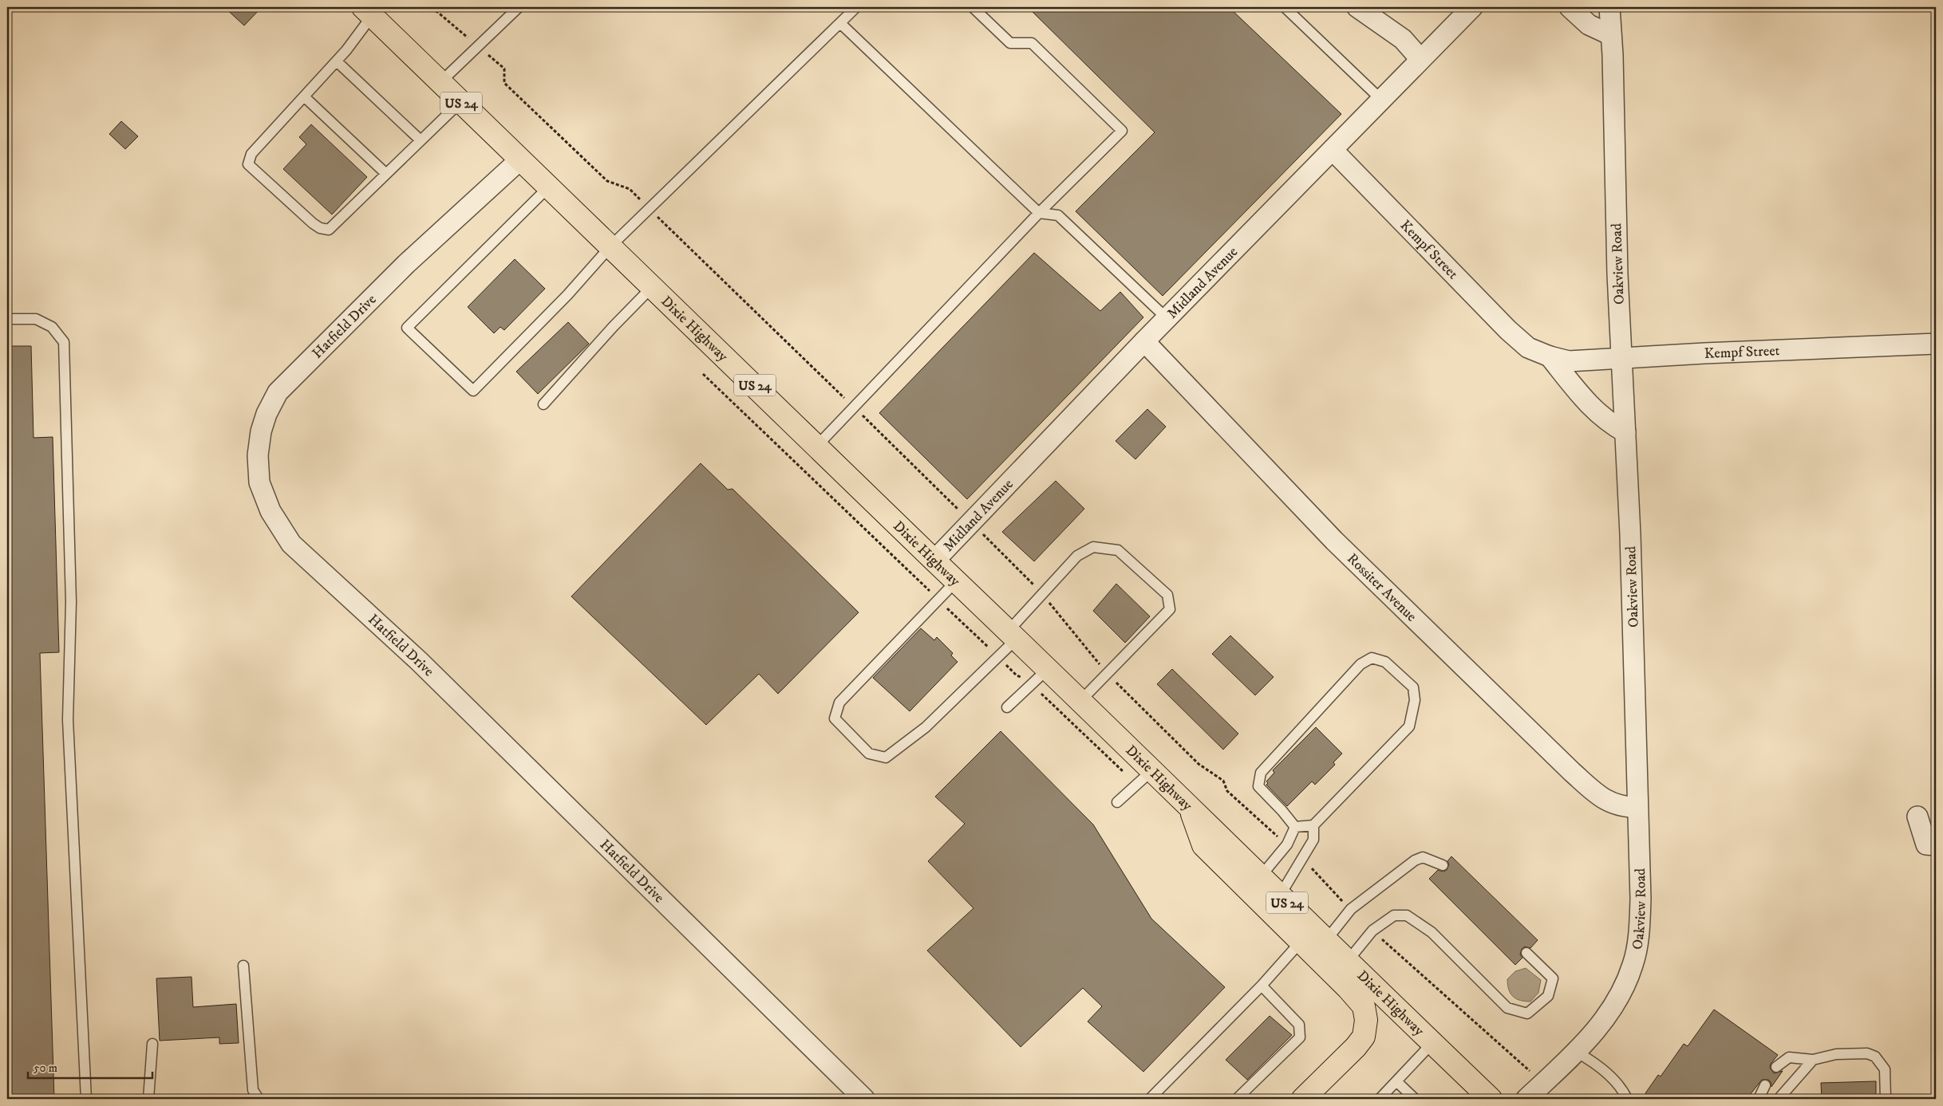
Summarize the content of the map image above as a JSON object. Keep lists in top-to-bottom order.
{
  "streets": {
    "main road": ["US 24", "Dixie Highway"],
    "street": [
      "Kempf Street",
      "Oakview Road",
      "Midland Avenue",
      "Hatfield Drive",
      "Rossiter Avenue"
    ]
  },
  "crossings": [
    ["Kempf Street", "Oakview Road"],
    ["Kempf Street", "Midland Avenue"],
    ["Oakview Road", "Rossiter Avenue"],
    ["Midland Avenue", "Dixie Highway"],
    ["Midland Avenue", "Rossiter Avenue"],
    ["Hatfield Drive", "Dixie Highway"]
  ],
  "scale_bar": "50 m"
}
